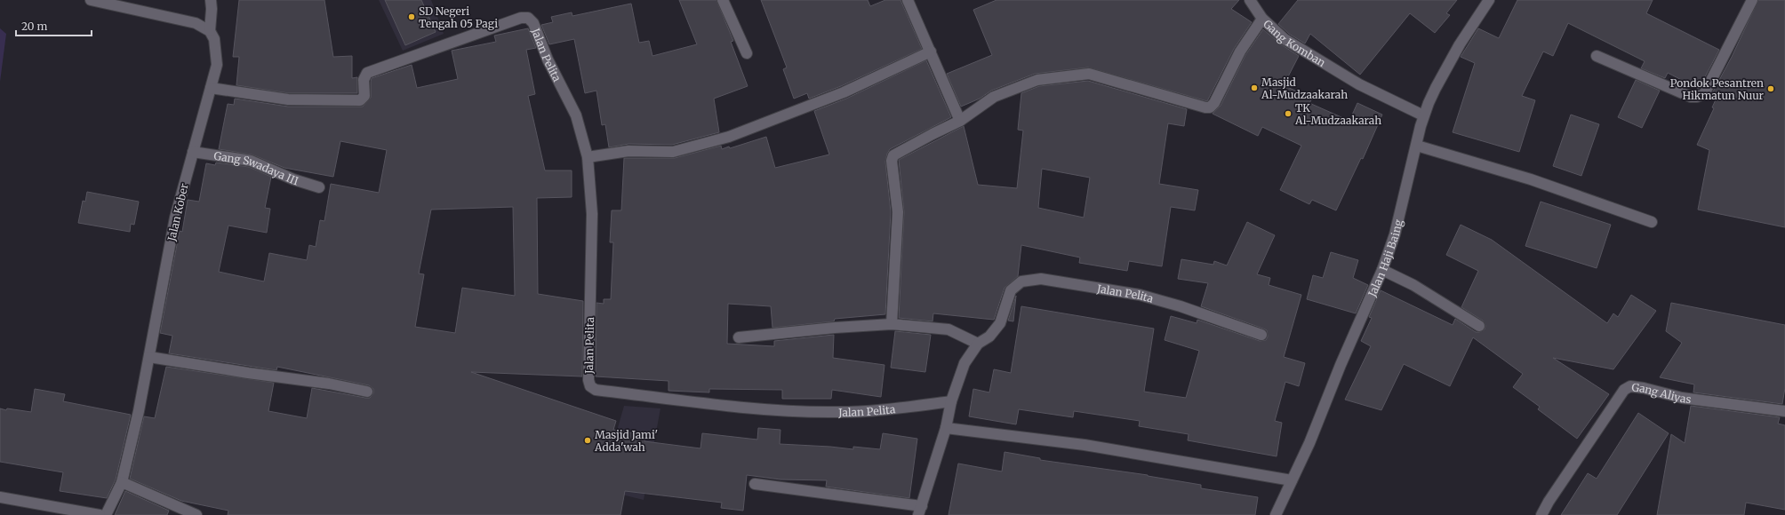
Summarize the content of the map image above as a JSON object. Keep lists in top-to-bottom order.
{
  "streets": {
    "street": [
      "Gang Komban",
      "Jalan Pelita",
      "Gang Swadaya III",
      "Jalan Kober",
      "Jalan Haji Baing",
      "Gang Aliyas"
    ]
  },
  "crossings": [
    ["Gang Komban", "Jalan Haji Baing"],
    ["Jalan Pelita", "Jalan Kober"],
    ["Gang Swadaya III", "Jalan Kober"]
  ],
  "places": [
    "SD Negeri Tengah 05 Pagi",
    "Masjid Al-Mudzaakarah",
    "Pondok Pesantren Hikmatun Nuur",
    "TK Al-Mudzaakarah",
    "Masjid Jami' Adda'wah"
  ],
  "scale_bar": "20 m"
}
